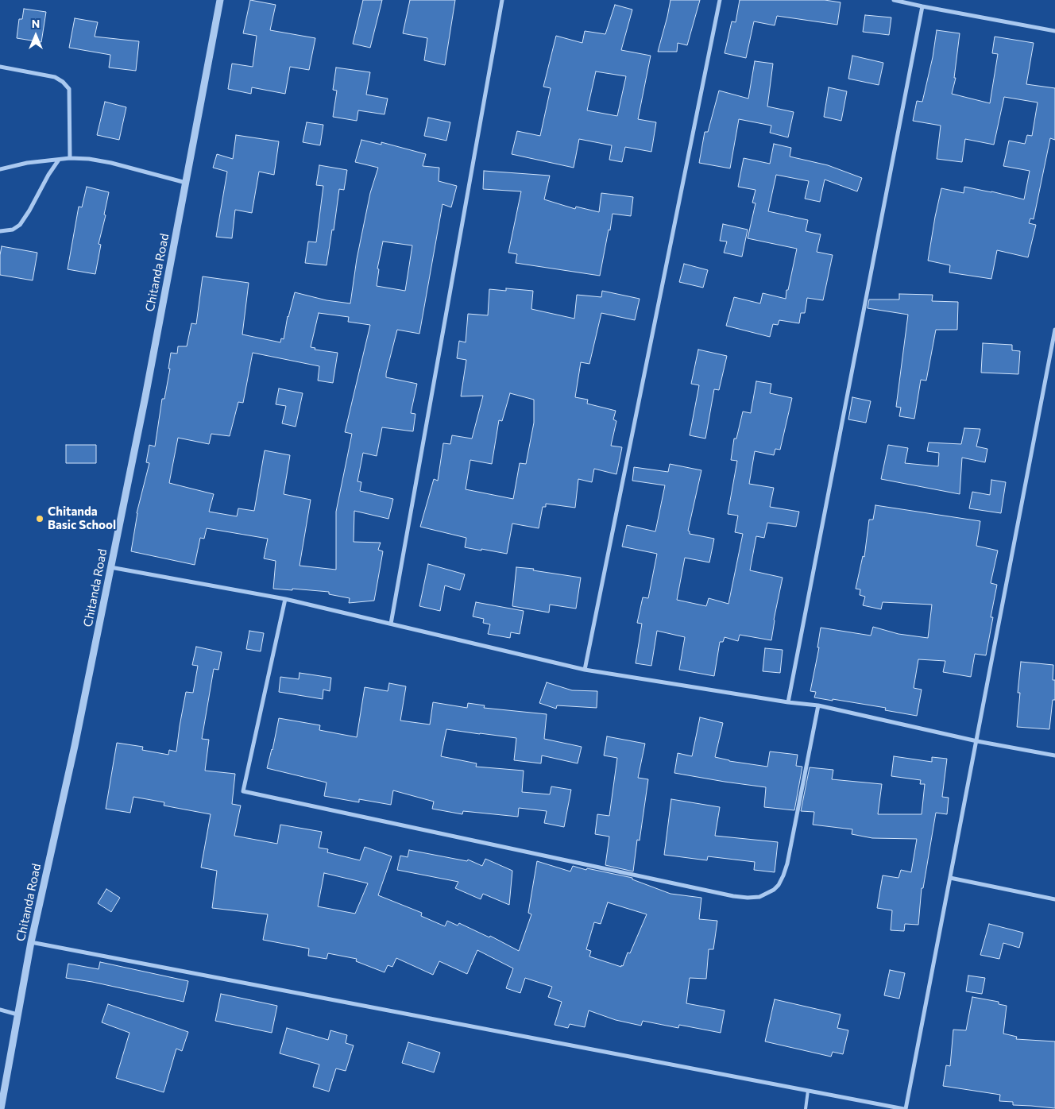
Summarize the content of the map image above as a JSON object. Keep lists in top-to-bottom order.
{
  "streets": {
    "street": ["Chitanda Road"]
  },
  "places": ["Chitanda Basic School"],
  "north": "top"
}
